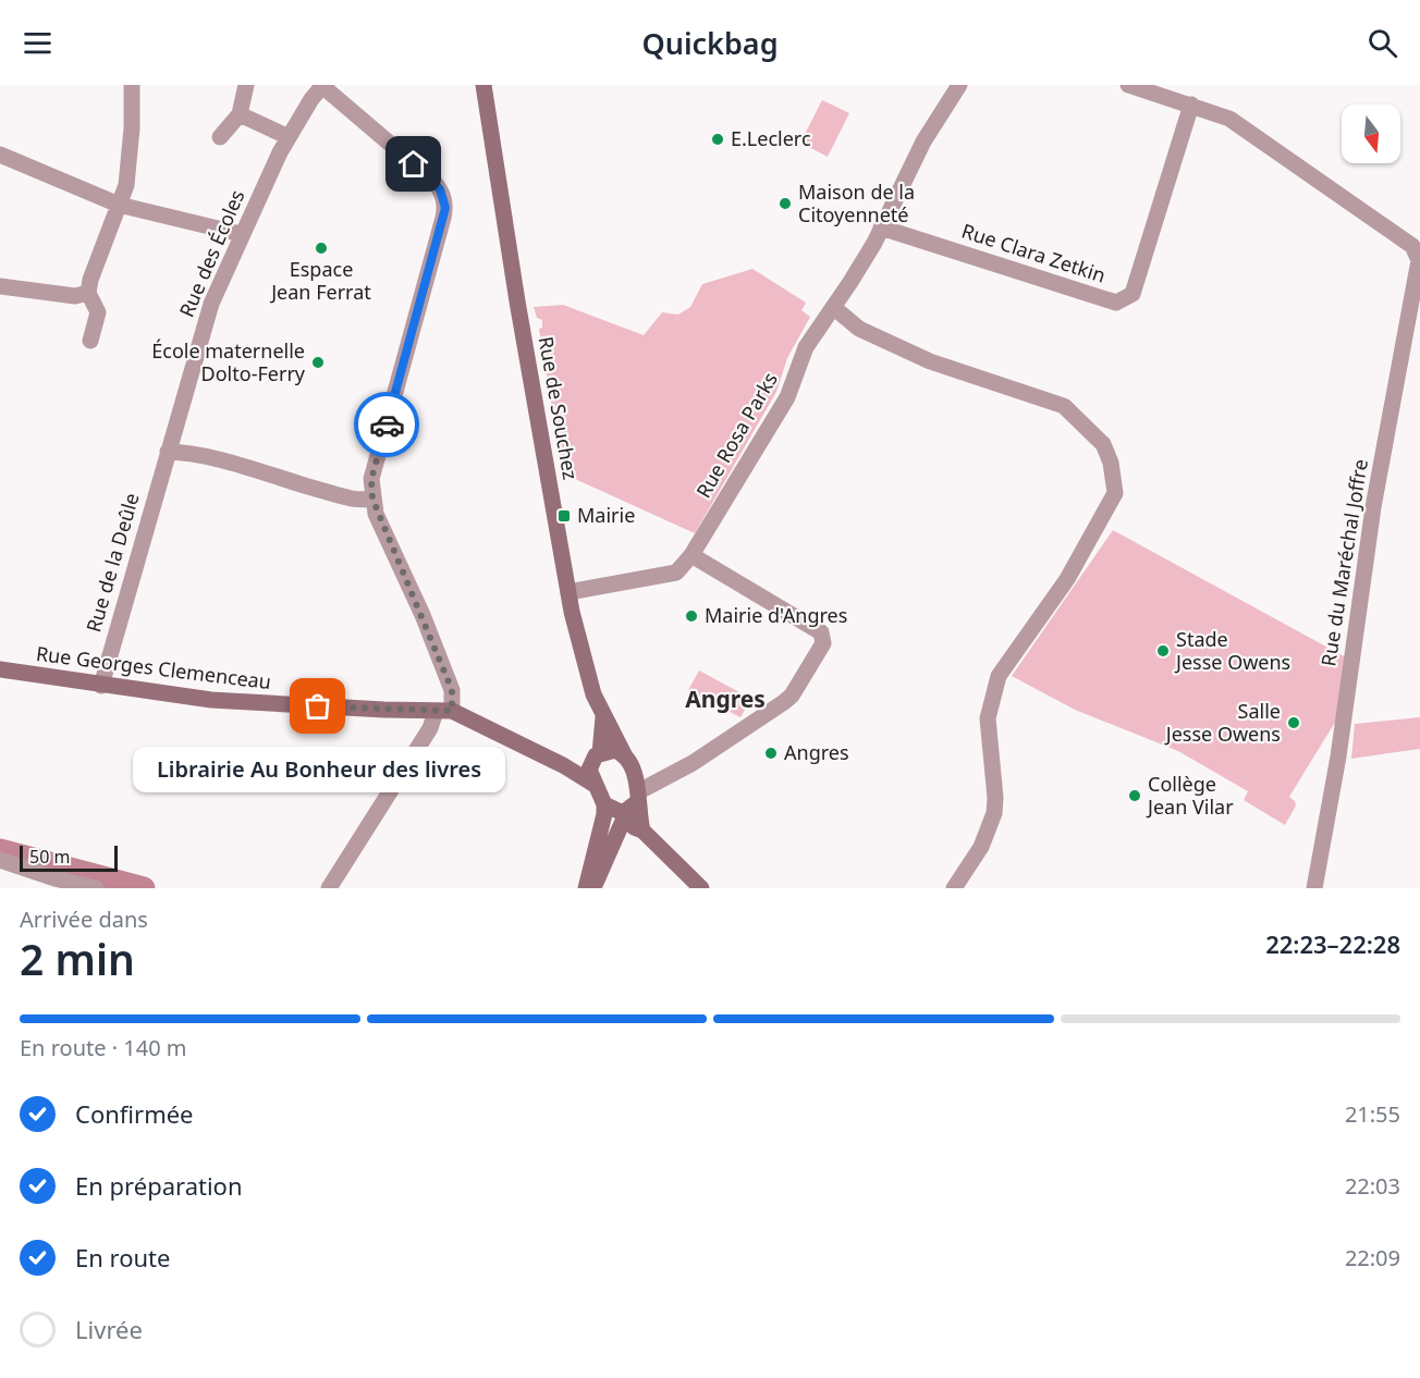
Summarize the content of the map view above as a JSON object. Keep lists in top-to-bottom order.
{
  "streets": {
    "main road": ["Rue de Souchez", "Rue Georges Clemenceau"],
    "street": [
      "Rue des Écoles",
      "Rue Clara Zetkin",
      "Rue Rosa Parks",
      "Rue de la Deûle",
      "Rue du Maréchal Joffre"
    ]
  },
  "crossings": [
    ["Rue des Écoles", "Rue de la Deûle"],
    ["Rue Clara Zetkin", "Rue Rosa Parks"],
    ["Rue Clara Zetkin", "Rue du Maréchal Joffre"],
    ["Rue de Souchez", "Rue Rosa Parks"],
    ["Rue de Souchez", "Rue Georges Clemenceau"],
    ["Rue de la Deûle", "Rue Georges Clemenceau"]
  ],
  "districts": ["Angres"],
  "places": {
    "other": [
      "E.Leclerc",
      "Maison de la Citoyenneté",
      "Espace Jean Ferrat",
      "École maternelle Dolto-Ferry",
      "Mairie d'Angres",
      "Stade Jesse Owens",
      "Librairie Au Bonheur des livres",
      "Salle Jesse Owens",
      "Angres",
      "Collège Jean Vilar"
    ],
    "transit": ["Mairie"]
  },
  "scale_bar": "50 m",
  "north": "bottom",
  "page": {
    "header": "Quickbag",
    "bubble": "Librairie Au Bonheur des livres",
    "scale": "50 m",
    "heading": ["2 min", "Arrivée dans", "22:23–22:28"],
    "bar": "En route · 140 m",
    "list": [
      ["Confirmée", "21:55"],
      ["En préparation", "22:03"],
      ["En route", "22:09"],
      "Livrée"
    ]
  }
}
